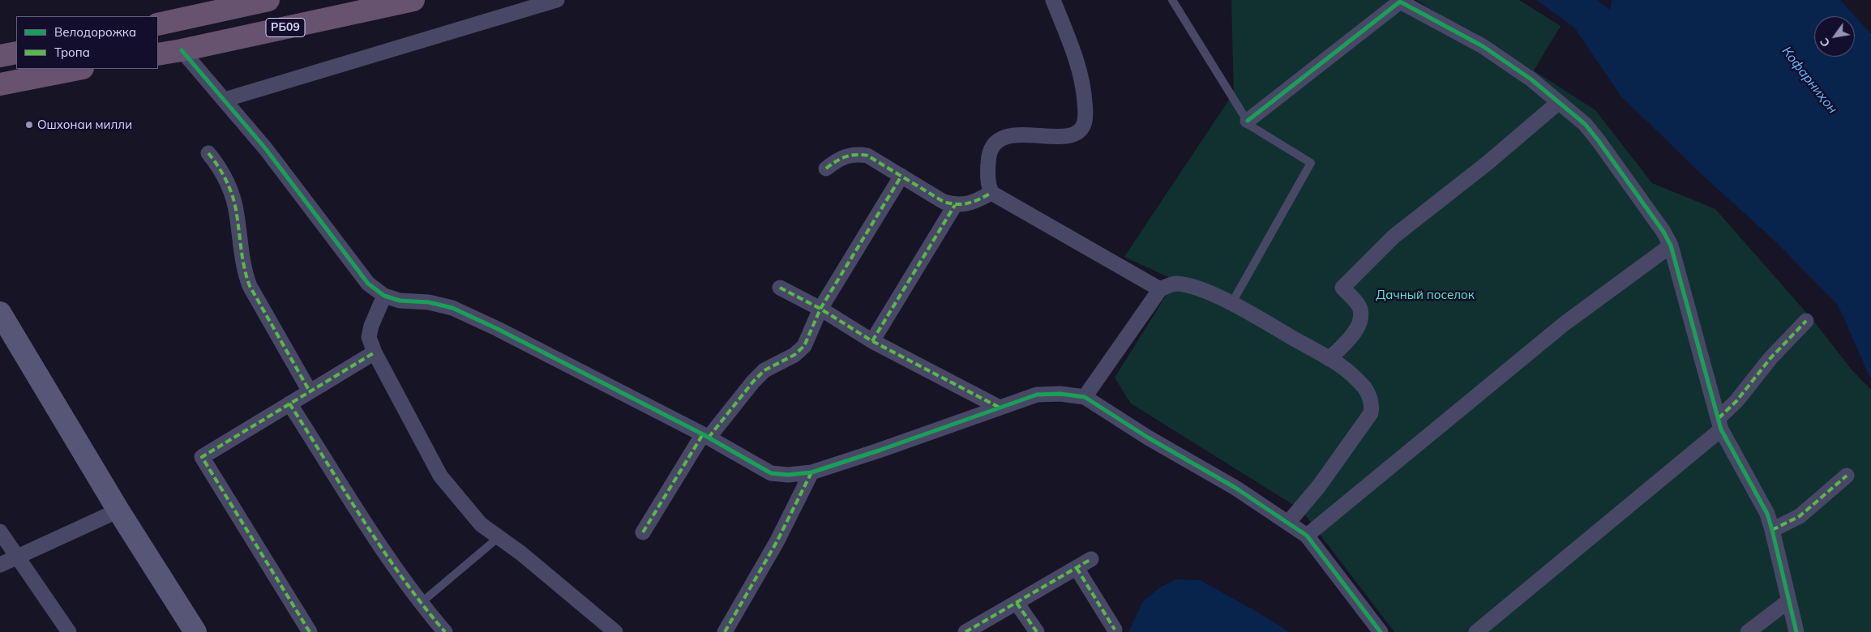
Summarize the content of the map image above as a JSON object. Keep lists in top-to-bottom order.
{
  "streets": {
    "highway": ["РБ09"]
  },
  "water": ["Кофарниҳон"],
  "parks": ["Дачный поселок"],
  "places": ["Ошхонаи милли"],
  "legend": ["Велодорожка", "Тропа"],
  "north": "bottom left"
}
